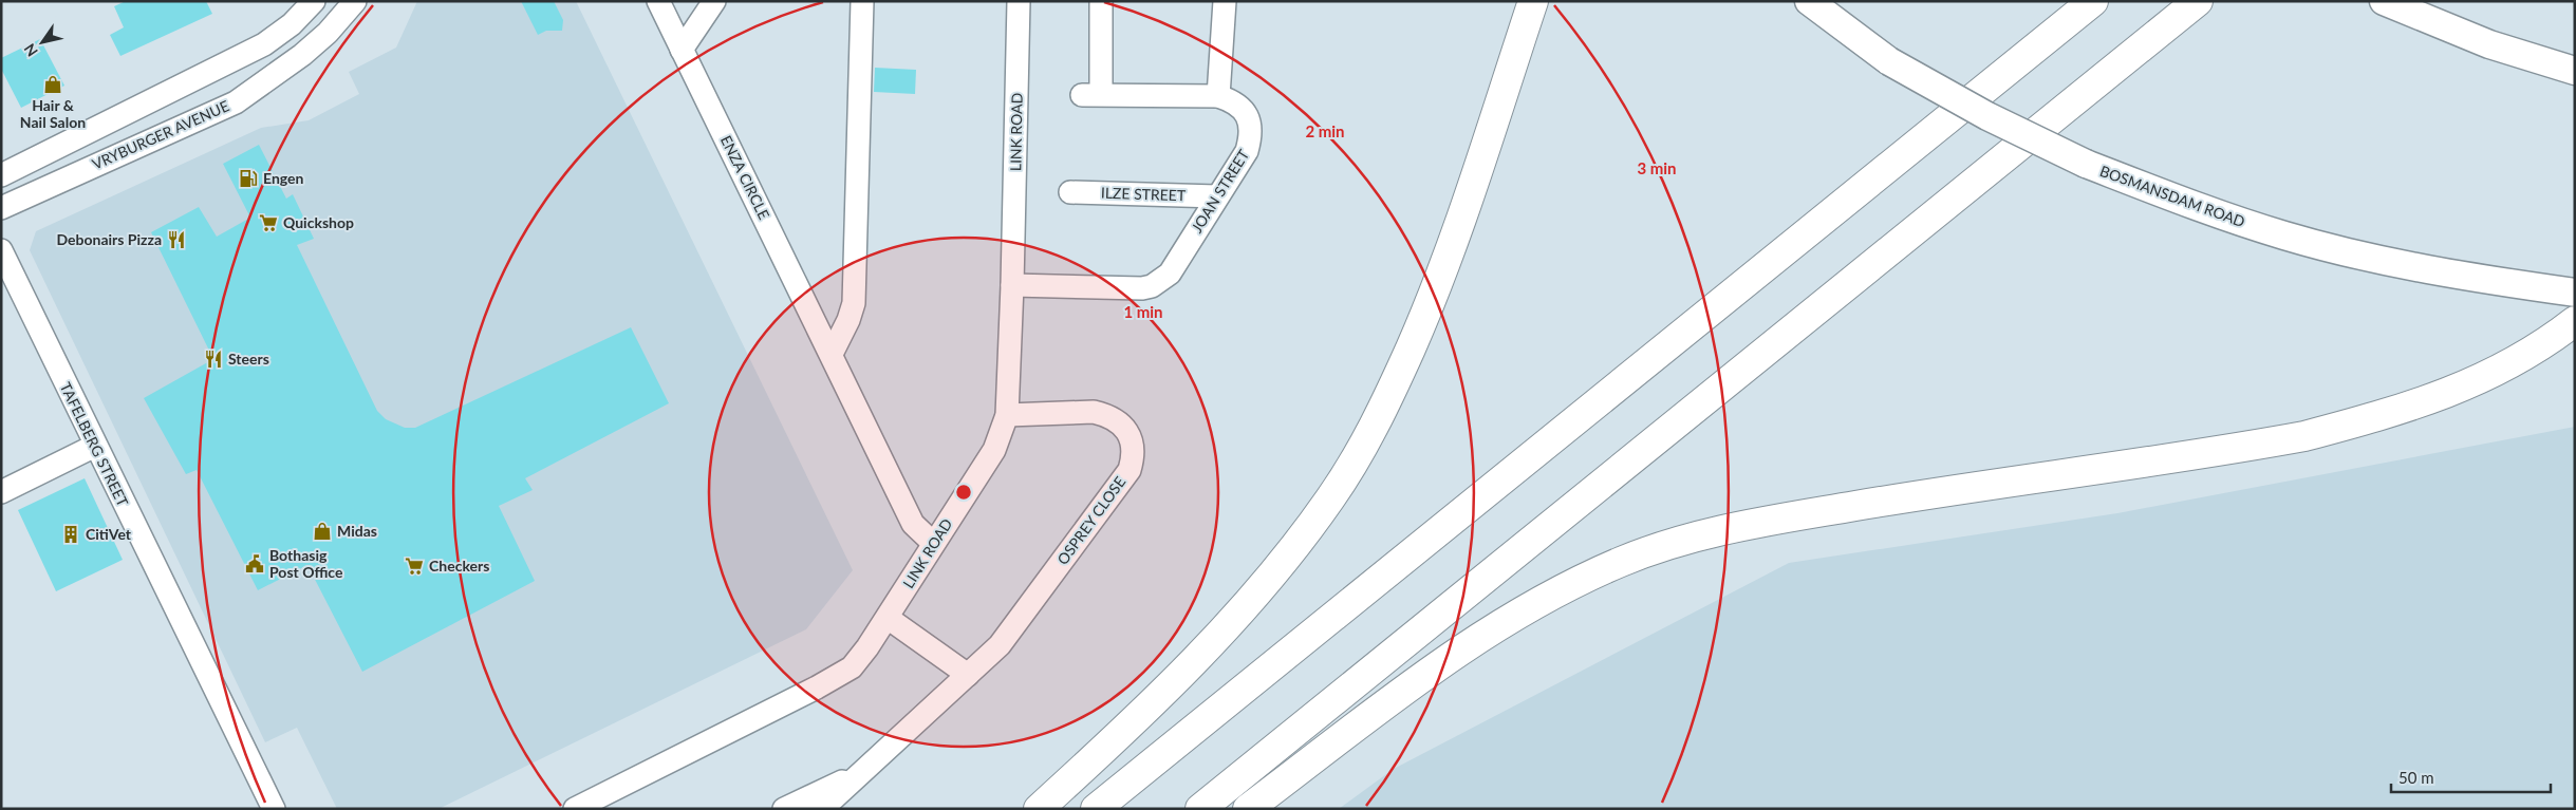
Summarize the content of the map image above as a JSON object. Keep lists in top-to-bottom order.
{
  "streets": {
    "main road": ["BOSMANSDAM ROAD"],
    "street": [
      "LINK ROAD",
      "VRYBURGER AVENUE",
      "ENZA CIRCLE",
      "JOAN STREET",
      "ILZE STREET",
      "TAFELBERG STREET",
      "OSPREY CLOSE"
    ]
  },
  "crossings": [
    ["LINK ROAD", "ENZA CIRCLE"],
    ["LINK ROAD", "JOAN STREET"],
    ["LINK ROAD", "OSPREY CLOSE"],
    ["JOAN STREET", "ILZE STREET"]
  ],
  "places": {
    "shop": ["Hair & Nail Salon", "Midas"],
    "fuel station": ["Engen"],
    "supermarket": ["Quickshop", "Checkers"],
    "restaurant": ["Debonairs Pizza", "Steers"],
    "building": ["CitiVet"],
    "public building": ["Bothasig Post Office"]
  },
  "scale_bar": "50 m",
  "north": "bottom left",
  "rings": ["2 min", "3 min", "1 min"]
}
